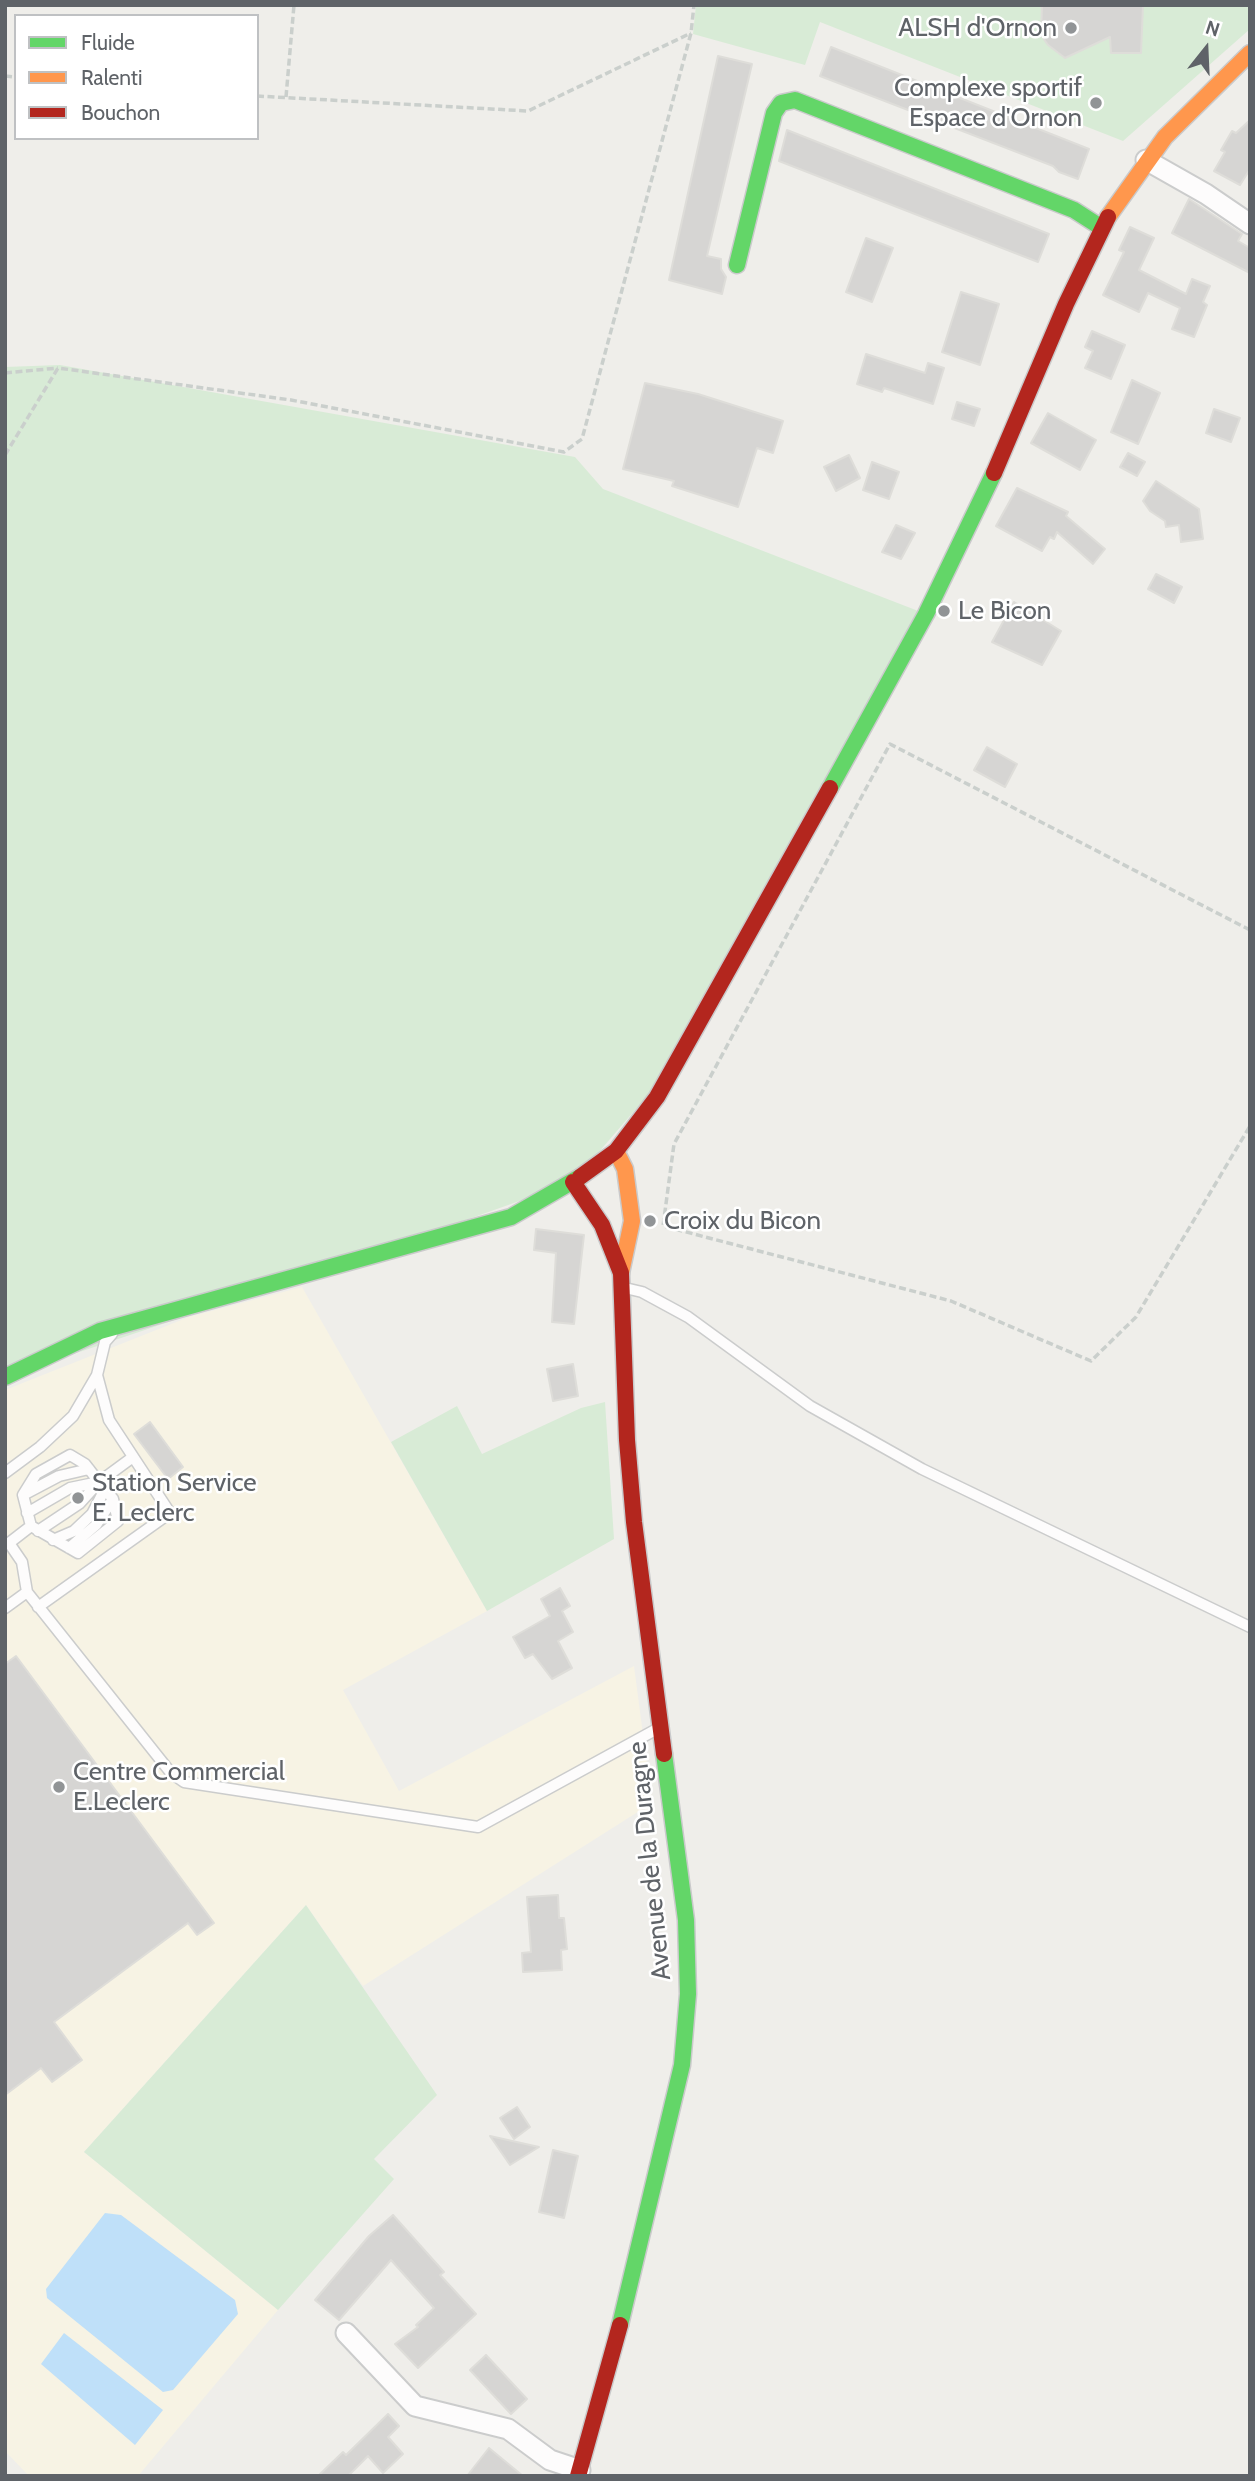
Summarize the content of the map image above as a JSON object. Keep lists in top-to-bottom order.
{
  "streets": {
    "main road": ["Avenue de la Duragne"]
  },
  "places": [
    "ALSH d'Ornon",
    "Complexe sportif Espace d'Ornon",
    "Le Bicon",
    "Croix du Bicon",
    "Station Service E. Leclerc",
    "Centre Commercial E.Leclerc"
  ],
  "legend": ["Fluide", "Ralenti", "Bouchon"],
  "north": "top"
}
